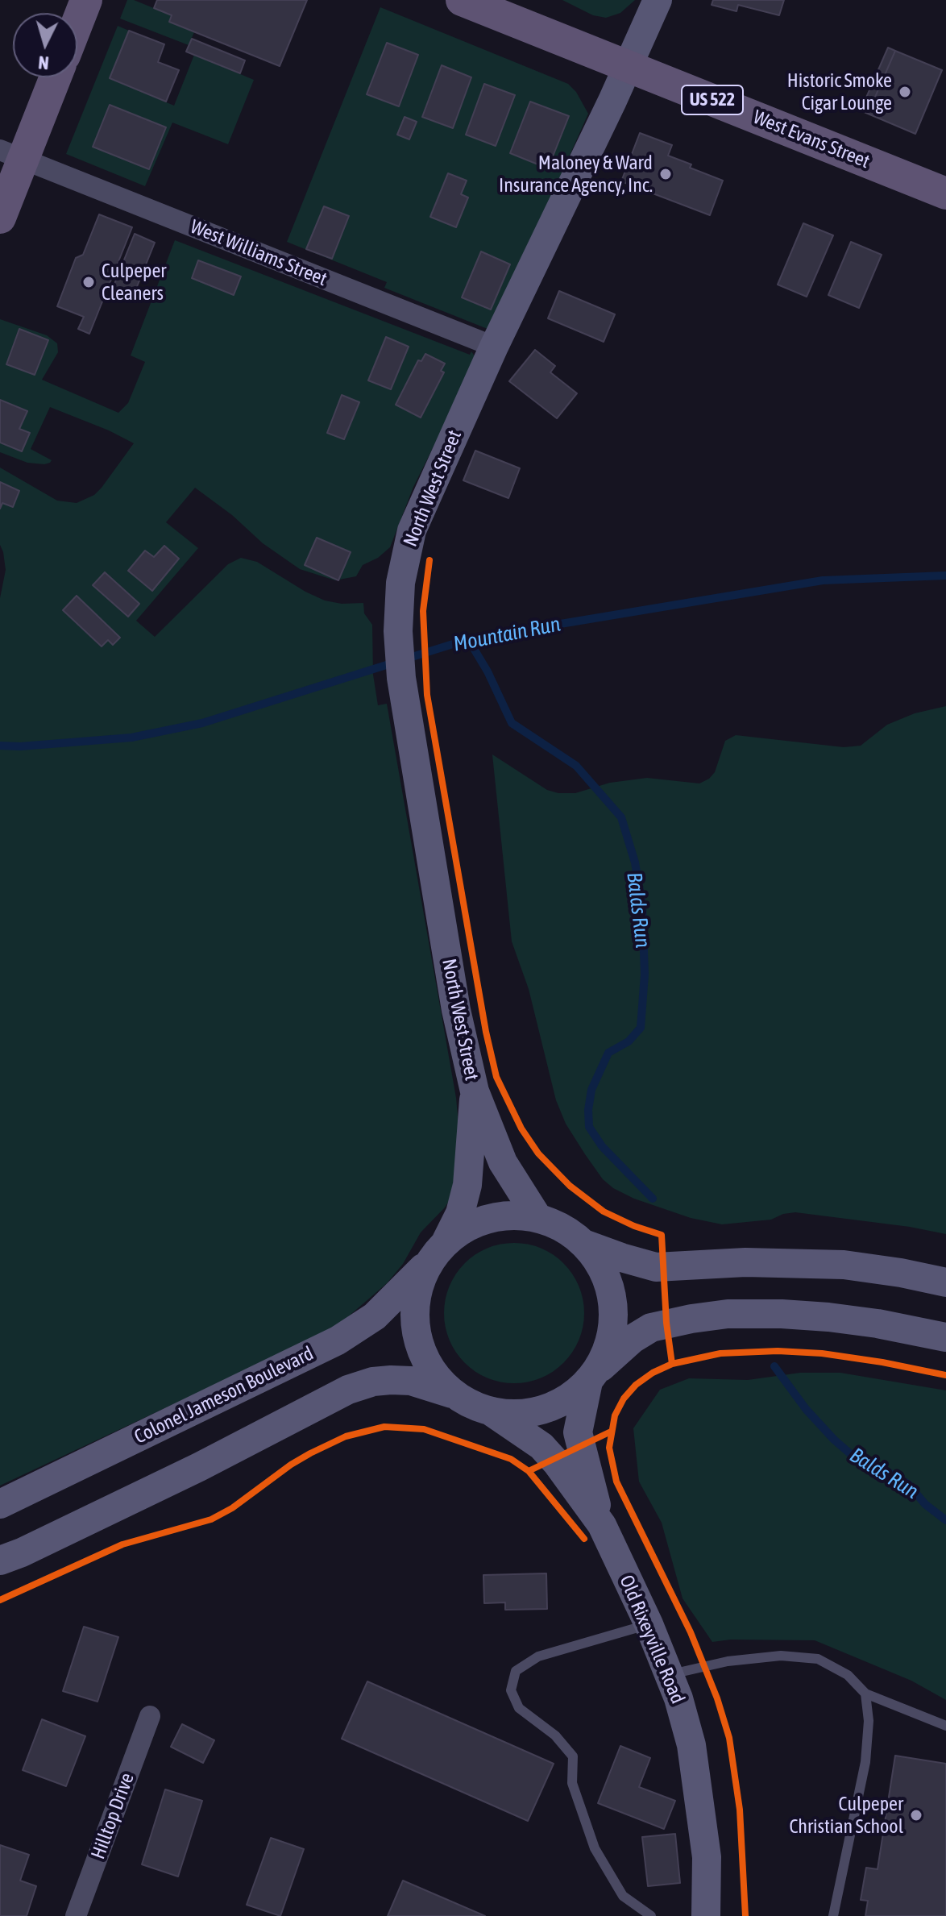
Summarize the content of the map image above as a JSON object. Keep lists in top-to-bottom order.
{
  "streets": {
    "main road": [
      "US 522",
      "West Evans Street",
      "North West Street",
      "Colonel Jameson Boulevard",
      "Old Rixeyville Road"
    ],
    "street": ["West Williams Street", "Hilltop Drive"]
  },
  "crossings": [
    ["West Evans Street", "North West Street"],
    ["West Williams Street", "North West Street"],
    ["North West Street", "Colonel Jameson Boulevard"],
    ["North West Street", "Old Rixeyville Road"],
    ["Colonel Jameson Boulevard", "Old Rixeyville Road"]
  ],
  "water": ["Mountain Run", "Balds Run"],
  "places": [
    "Historic Smoke Cigar Lounge",
    "Maloney & Ward Insurance Agency, Inc.",
    "Culpeper Cleaners",
    "Culpeper Christian School"
  ],
  "north": "bottom"
}
